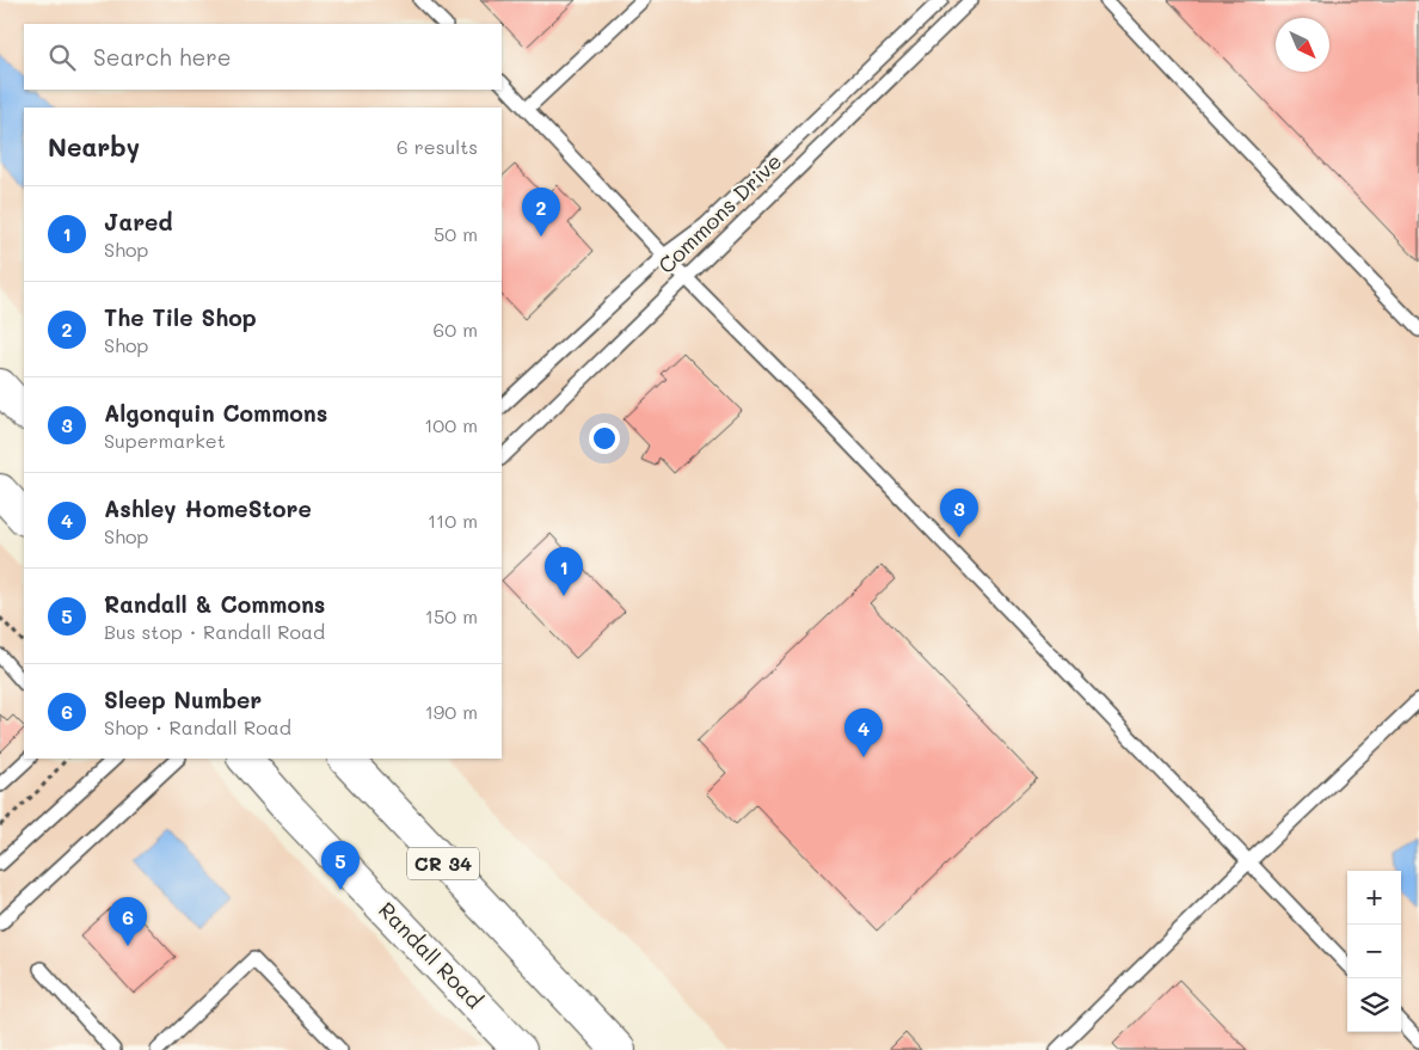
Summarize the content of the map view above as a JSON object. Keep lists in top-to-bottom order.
{
  "streets": {
    "main road": ["CR 34", "Randall Road"],
    "lane": ["Commons Drive"]
  },
  "north": "bottom right",
  "page": {
    "search": "Search here",
    "heading": ["Nearby", "6 results"],
    "list": [
      {
        "mark": "1",
        "name": "Jared",
        "note": "Shop",
        "value": "50 m"
      },
      {
        "mark": "2",
        "name": "The Tile Shop",
        "note": "Shop",
        "value": "60 m"
      },
      {
        "mark": "3",
        "name": "Algonquin Commons",
        "note": "Supermarket",
        "value": "100 m"
      },
      {
        "mark": "4",
        "name": "Ashley HomeStore",
        "note": "Shop",
        "value": "110 m"
      },
      {
        "mark": "5",
        "name": "Randall & Commons",
        "note": "Bus stop · Randall Road",
        "value": "150 m"
      },
      {
        "mark": "6",
        "name": "Sleep Number",
        "note": "Shop · Randall Road",
        "value": "190 m"
      }
    ],
    "pins": [
      "2",
      "3",
      "1",
      "4",
      "5",
      "6"
    ],
    "map_buttons": ["+", "−"]
  }
}
